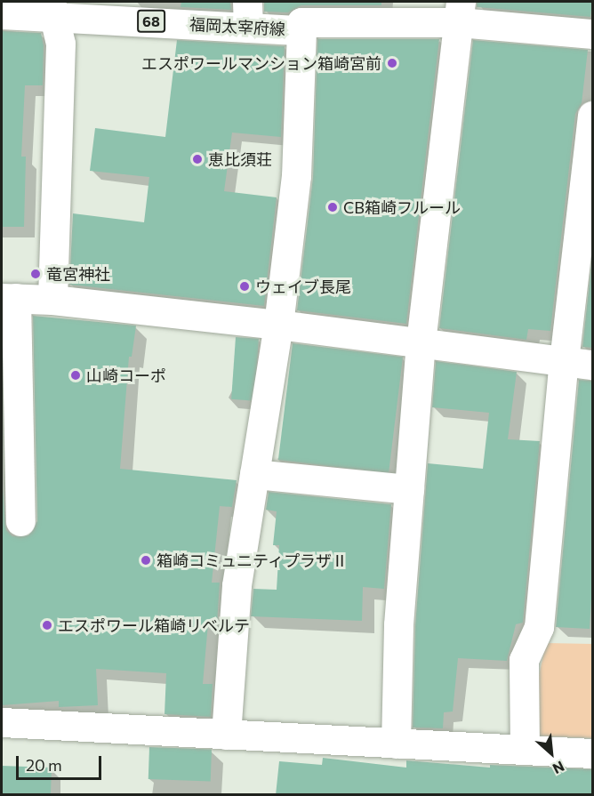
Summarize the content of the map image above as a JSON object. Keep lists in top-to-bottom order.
{
  "streets": {
    "street": ["68", "福岡太宰府線"]
  },
  "places": [
    "エスポワールマンション箱崎宮前",
    "恵比須荘",
    "CB箱崎フルール",
    "竜宮神社",
    "ウェイブ長尾",
    "山崎コーポ",
    "箱崎コミュニティプラザⅡ",
    "エスポワール箱崎リベルテ"
  ],
  "scale_bar": "20 m",
  "north": "bottom right"
}
